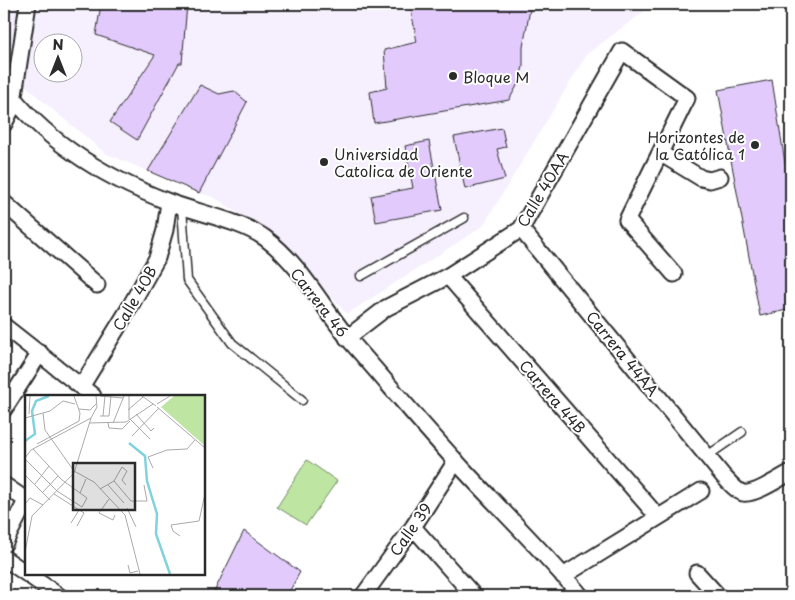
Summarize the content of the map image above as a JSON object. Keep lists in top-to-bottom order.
{
  "streets": {
    "street": [
      "Calle 40AA",
      "Calle 40B",
      "Carrera 46",
      "Carrera 44AA",
      "Carrera 44B",
      "Calle 39"
    ]
  },
  "crossings": [
    ["Calle 40AA", "Carrera 46"],
    ["Calle 40AA", "Carrera 44AA"],
    ["Calle 40AA", "Carrera 44B"],
    ["Calle 40B", "Carrera 46"],
    ["Carrera 46", "Calle 39"]
  ],
  "places": ["Bloque M", "Horizontes de la Católica 1", "Universidad Catolica de Oriente"],
  "north": "top"
}
